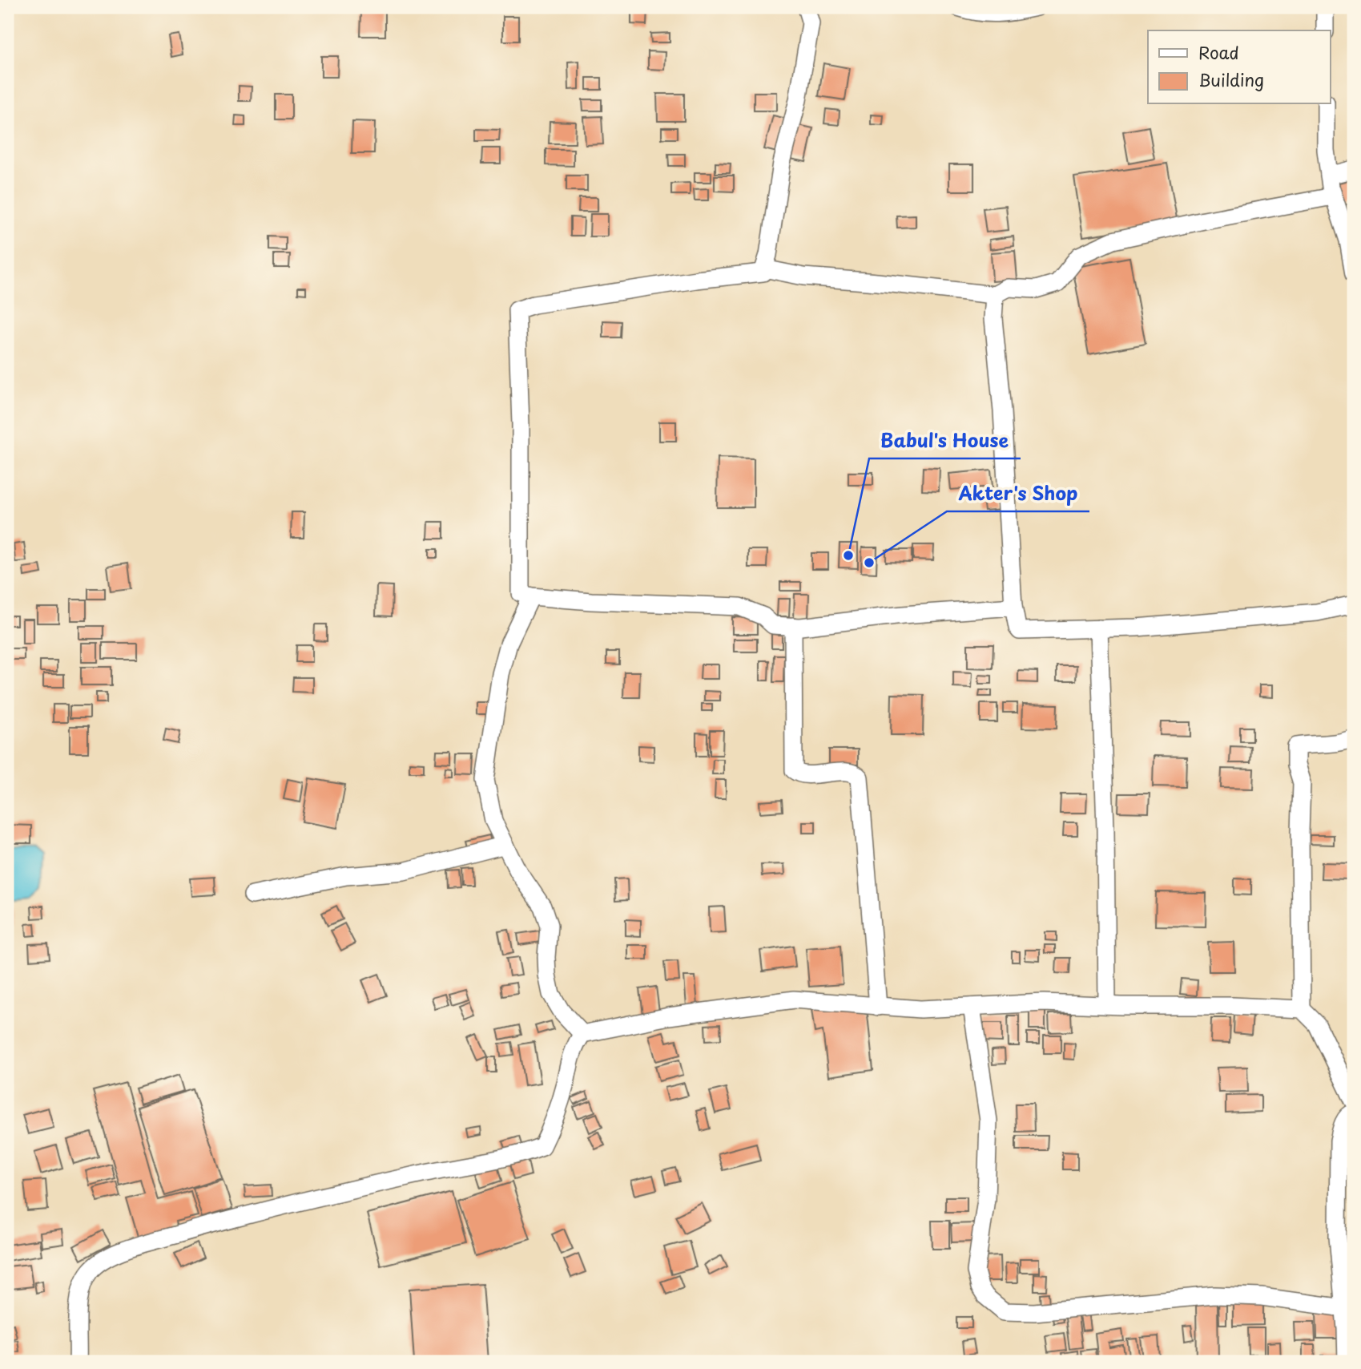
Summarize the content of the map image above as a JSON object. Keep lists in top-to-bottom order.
{
  "places": ["Babul's House", "Akter's Shop"],
  "legend": ["Road", "Building"]
}
